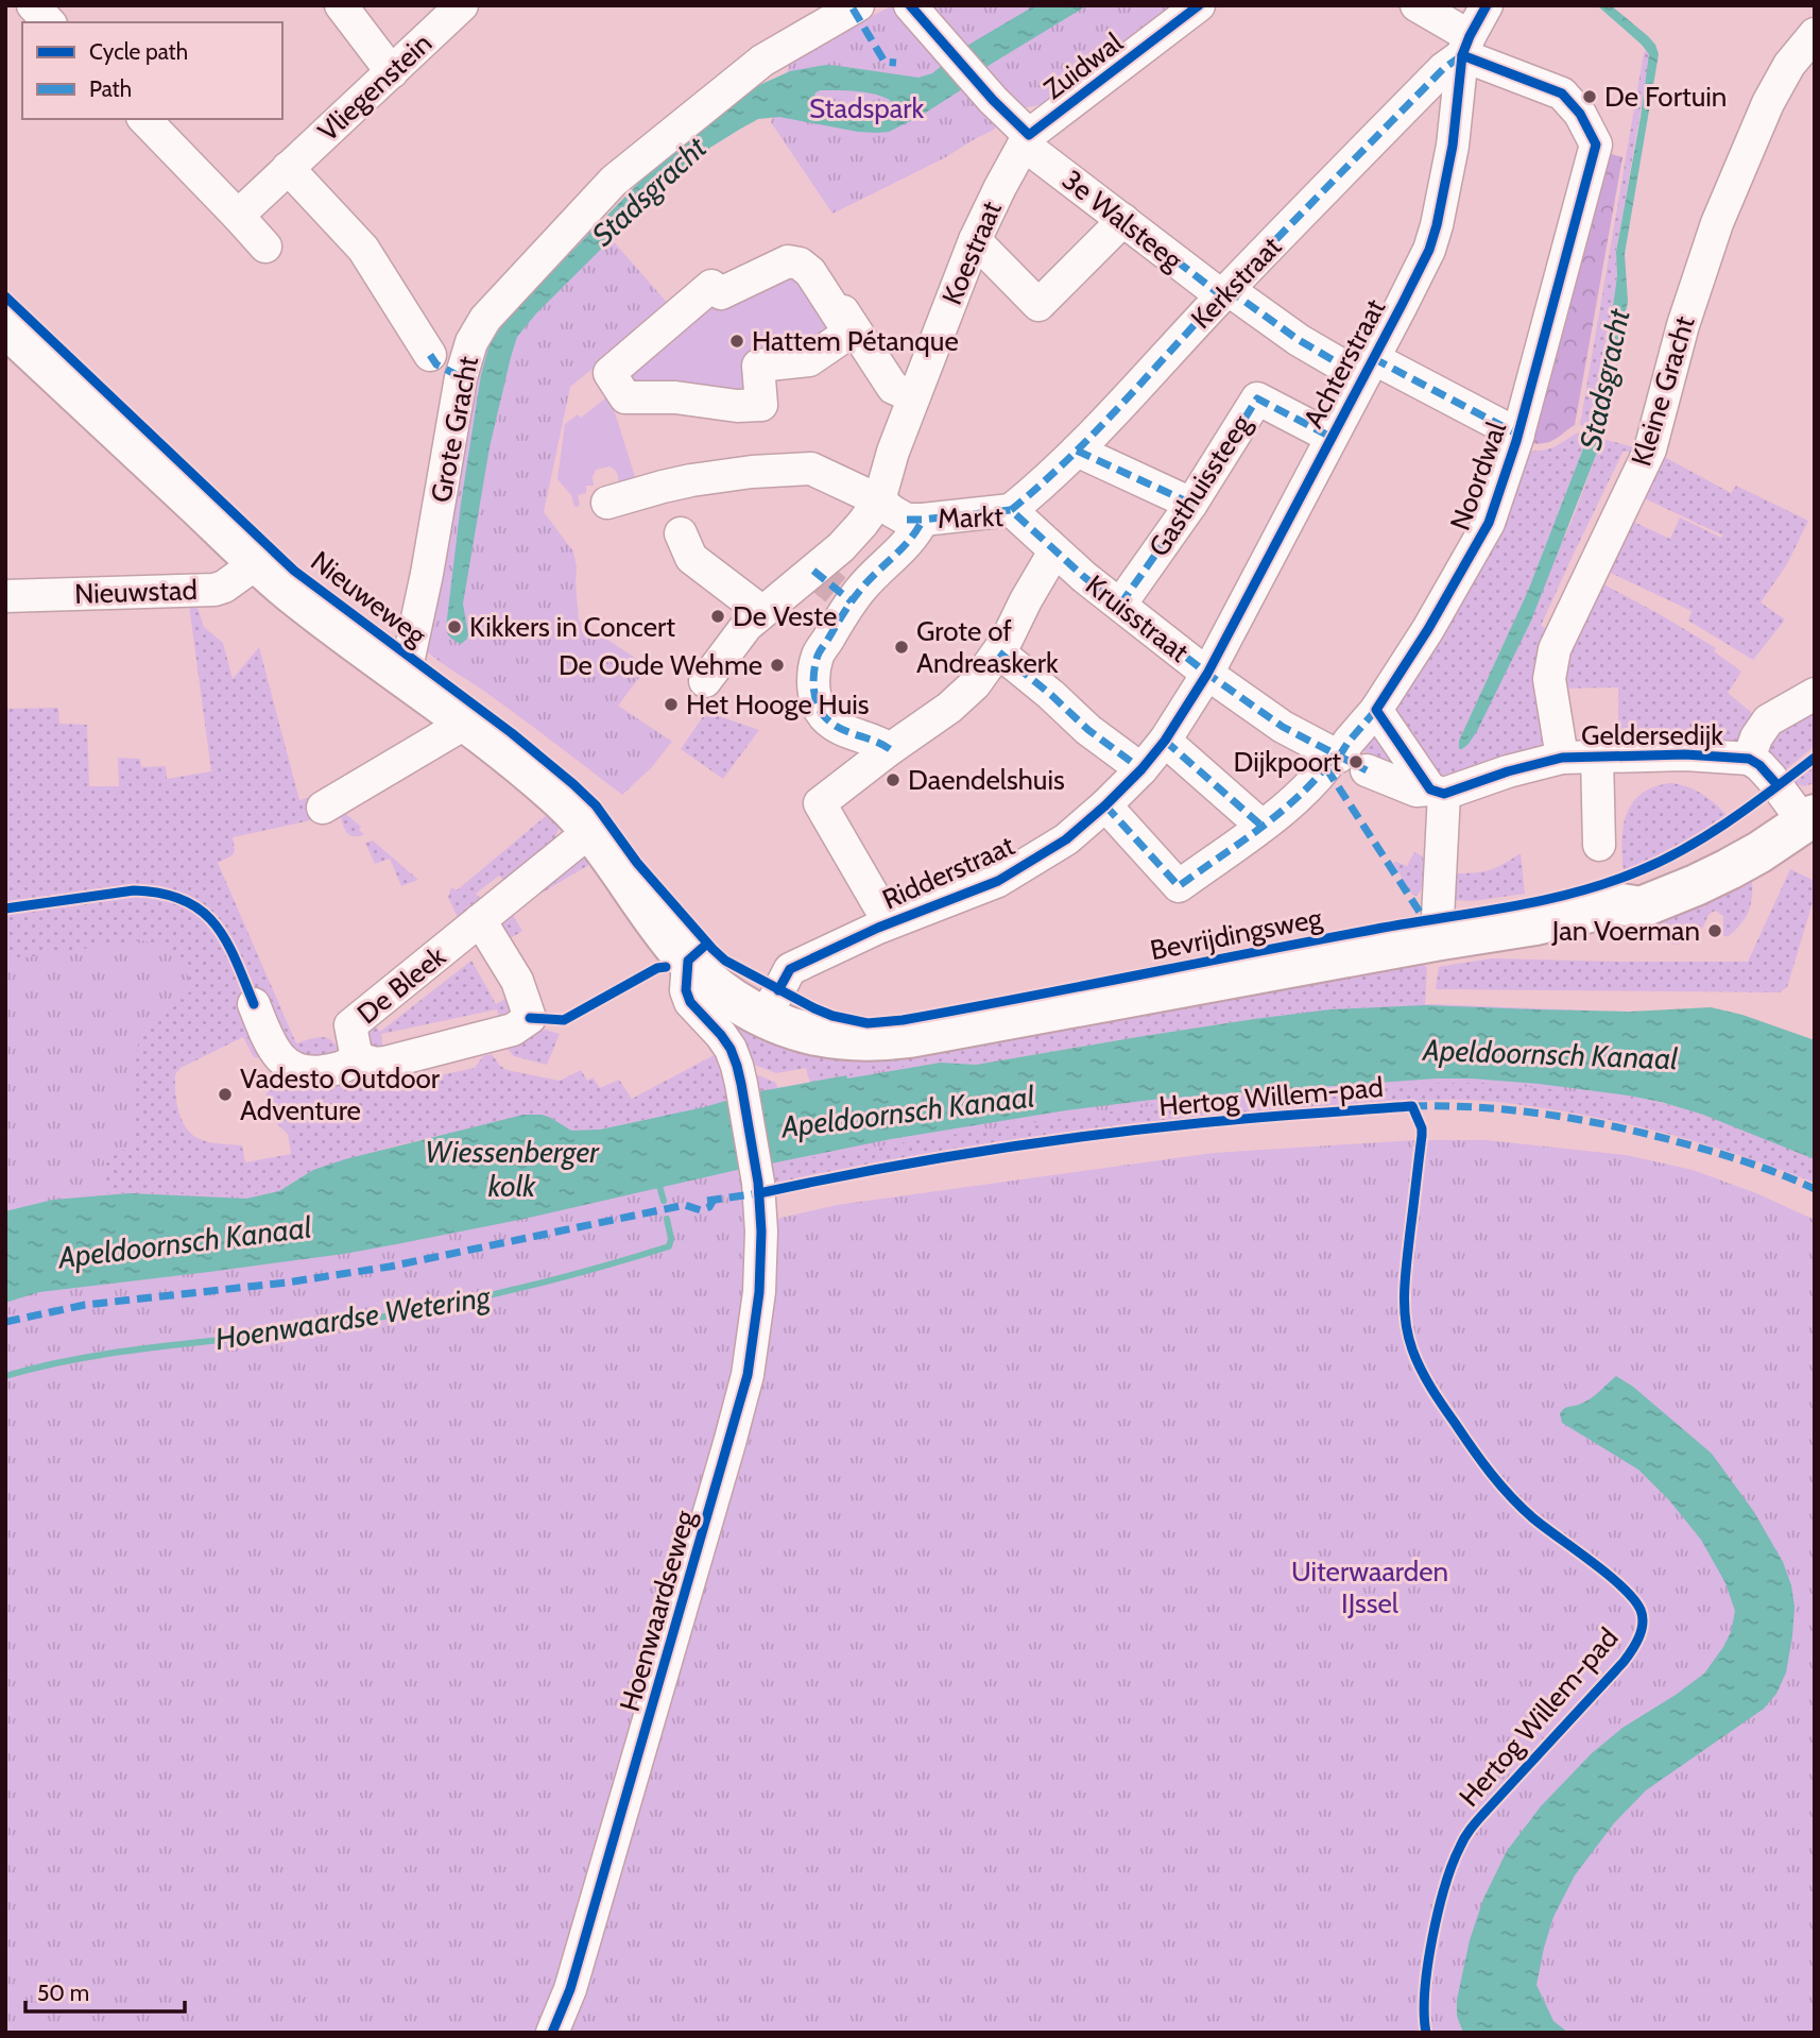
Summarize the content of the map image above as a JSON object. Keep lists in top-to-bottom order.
{
  "streets": {
    "main road": ["Nieuweweg", "Bevrijdingsweg"],
    "street": [
      "Zuidwal",
      "Vliegenstein",
      "3e Walsteeg",
      "Koestraat",
      "Kerkstraat",
      "Achterstraat",
      "Kleine Gracht",
      "Grote Gracht",
      "Noordwal",
      "Gasthuissteeg",
      "Markt",
      "Nieuwstad",
      "Kruisstraat",
      "Geldersedijk",
      "Ridderstraat",
      "De Bleek",
      "Hoenwaardseweg"
    ],
    "cycle path": ["Hertog Willem-pad"]
  },
  "crossings": [
    ["Zuidwal", "3e Walsteeg"],
    ["Zuidwal", "Koestraat"],
    ["3e Walsteeg", "Koestraat"],
    ["3e Walsteeg", "Kerkstraat"],
    ["3e Walsteeg", "Achterstraat"],
    ["3e Walsteeg", "Noordwal"],
    ["Koestraat", "Markt"],
    ["Kerkstraat", "Achterstraat"],
    ["Kerkstraat", "Noordwal"],
    ["Kerkstraat", "Markt"],
    ["Achterstraat", "Noordwal"],
    ["Achterstraat", "Gasthuissteeg"],
    ["Achterstraat", "Kruisstraat"],
    ["Achterstraat", "Ridderstraat"],
    ["Kleine Gracht", "Geldersedijk"],
    ["Grote Gracht", "Nieuweweg"],
    ["Noordwal", "Kruisstraat"],
    ["Noordwal", "Ridderstraat"],
    ["Gasthuissteeg", "Kruisstraat"],
    ["Markt", "Kruisstraat"],
    ["Nieuwstad", "Nieuweweg"],
    ["Nieuweweg", "Bevrijdingsweg"],
    ["Nieuweweg", "De Bleek"],
    ["Nieuweweg", "Hoenwaardseweg"],
    ["Kruisstraat", "Ridderstraat"],
    ["Geldersedijk", "Bevrijdingsweg"],
    ["Ridderstraat", "Bevrijdingsweg"],
    ["Bevrijdingsweg", "Hoenwaardseweg"]
  ],
  "water": [
    "Stadsgracht",
    "Apeldoornsch Kanaal",
    "Wiessenberger kolk",
    "Hoenwaardse Wetering"
  ],
  "parks": ["Stadspark", "Uiterwaarden IJssel"],
  "places": [
    "De Fortuin",
    "Hattem Pétanque",
    "De Veste",
    "Kikkers in Concert",
    "Grote of Andreaskerk",
    "De Oude Wehme",
    "Het Hooge Huis",
    "Dijkpoort",
    "Daendelshuis",
    "Jan Voerman",
    "Vadesto Outdoor Adventure"
  ],
  "legend": ["Cycle path", "Path"],
  "scale_bar": "50 m"
}
